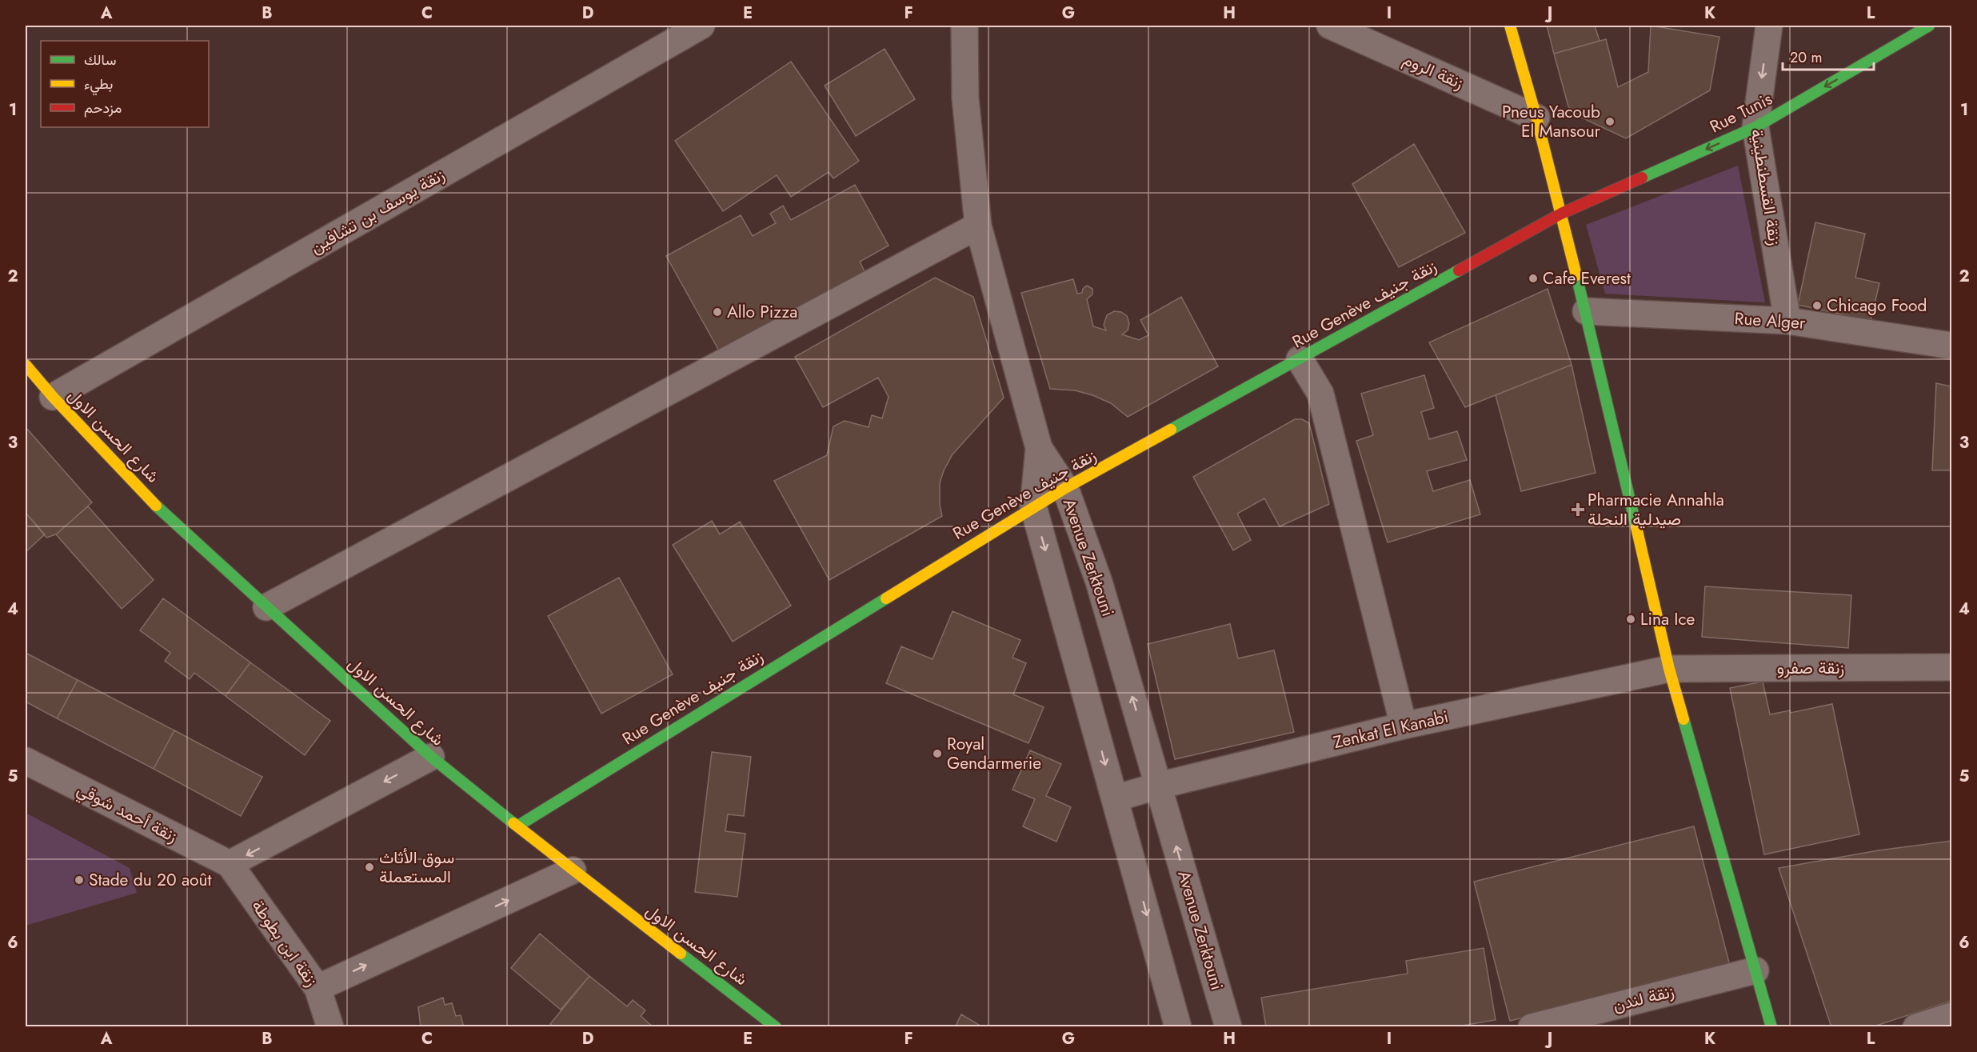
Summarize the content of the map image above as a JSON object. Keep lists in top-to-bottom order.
{
  "streets": {
    "street": [
      "زنقة الروم",
      "Rue Tunis",
      "زنقة القسطنطينية",
      "زنقة يوسف بن تشافين",
      "Rue Genève زنقة جنيف",
      "Rue Alger",
      "شارع الحسن الاول",
      "Avenue Zerktouni",
      "زنقة صفرو",
      "Zenkat El Kanabi",
      "زنقة أحمد شوقي",
      "زنقة ابن بطوطة",
      "زنقة لندن"
    ]
  },
  "crossings": [
    ["Rue Tunis", "زنقة القسطنطينية"],
    ["Rue Tunis", "Rue Genève زنقة جنيف"],
    ["زنقة القسطنطينية", "Rue Alger"],
    ["زنقة يوسف بن تشافين", "شارع الحسن الاول"],
    ["Rue Genève زنقة جنيف", "شارع الحسن الاول"],
    ["Rue Genève زنقة جنيف", "Avenue Zerktouni"],
    ["Avenue Zerktouni", "Zenkat El Kanabi"],
    ["زنقة صفرو", "Zenkat El Kanabi"],
    ["زنقة أحمد شوقي", "زنقة ابن بطوطة"]
  ],
  "one_way": ["Rue Tunis"],
  "places": {
    "other": [
      "Pneus Yacoub El Mansour",
      "Cafe Everest",
      "Chicago Food",
      "Allo Pizza",
      "Lina Ice",
      "Royal Gendarmerie",
      "سوق الأثاث المستعملة",
      "Stade du 20 août"
    ],
    "health": ["Pharmacie Annahla صيدلية النحلة"]
  },
  "legend": ["سالك", "بطيء", "مزدحم"],
  "scale_bar": "20 m",
  "grid": {
    "columns": [
      "A",
      "B",
      "C",
      "D",
      "E",
      "F",
      "G",
      "H",
      "I",
      "J",
      "K",
      "L"
    ],
    "rows": [
      "1",
      "2",
      "3",
      "4",
      "5",
      "6"
    ]
  }
}
